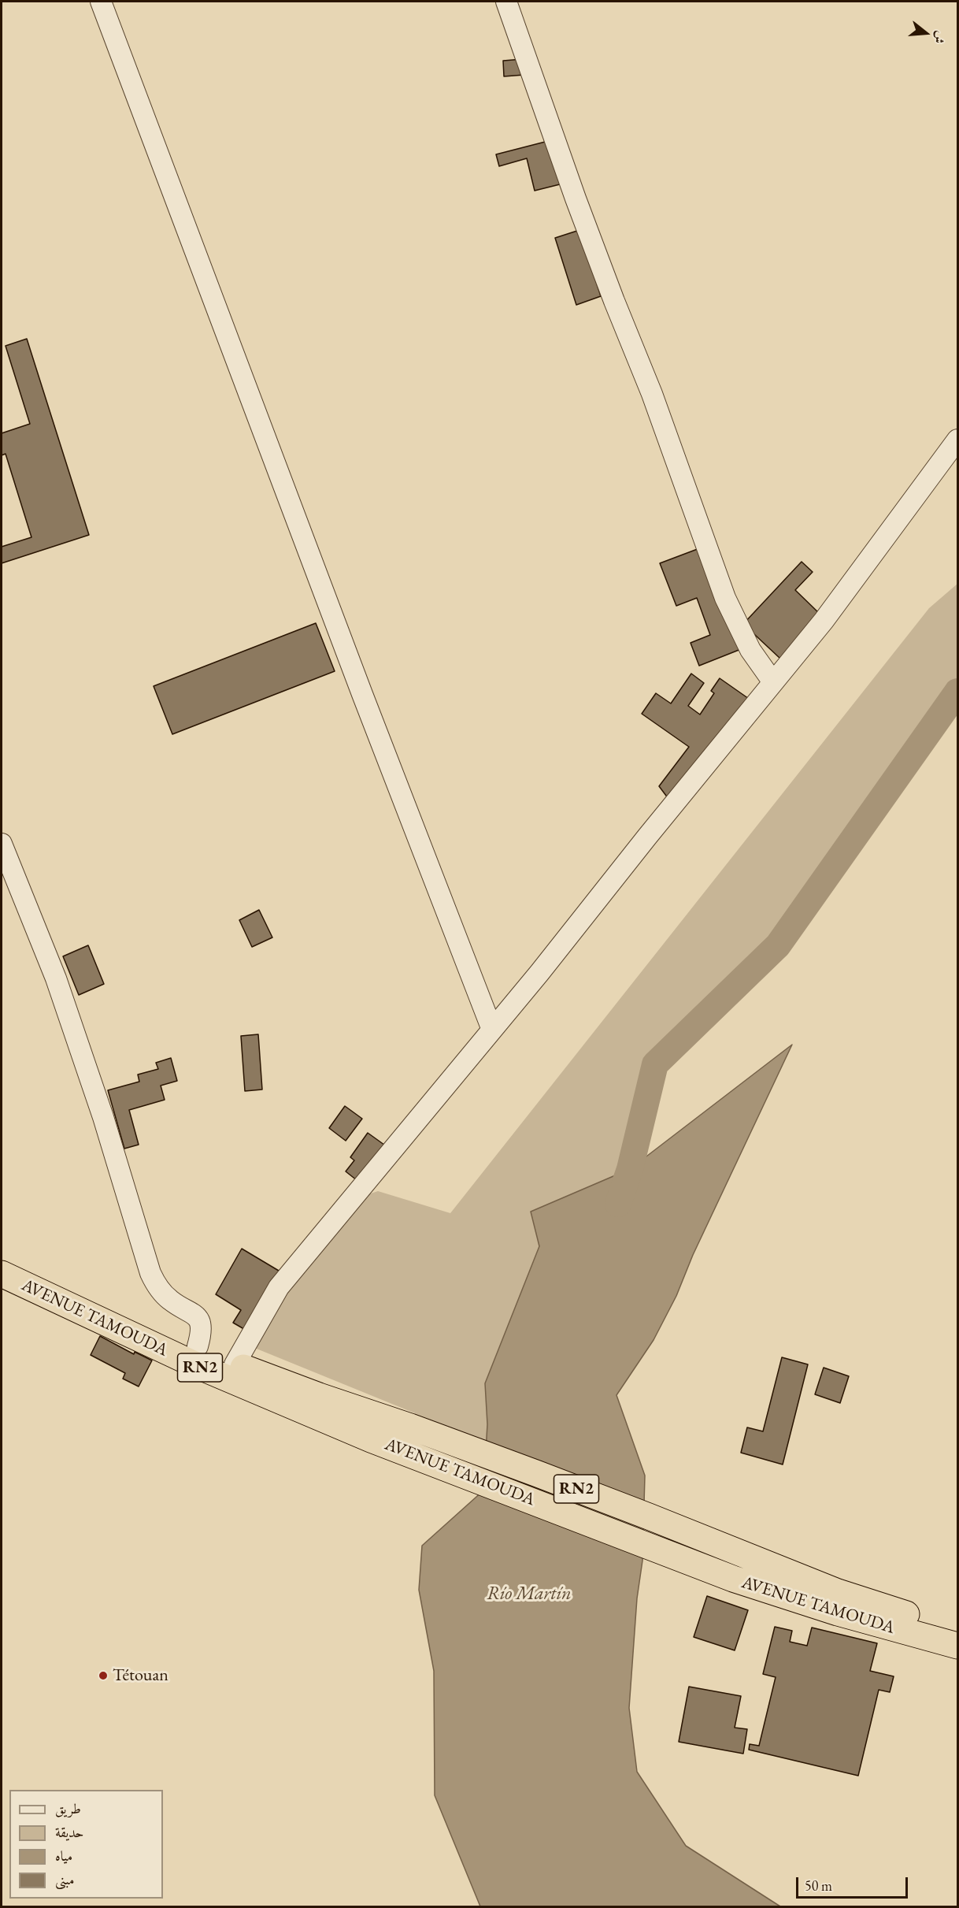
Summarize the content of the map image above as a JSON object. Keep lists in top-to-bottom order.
{
  "streets": {
    "highway": ["AVENUE TAMOUDA", "RN2"]
  },
  "water": ["Río Martín"],
  "places": ["Tétouan"],
  "legend": [
    "طريق",
    "حديقة",
    "مياه",
    "مبنى"
  ],
  "scale_bar": "50 m",
  "north": "right"
}
